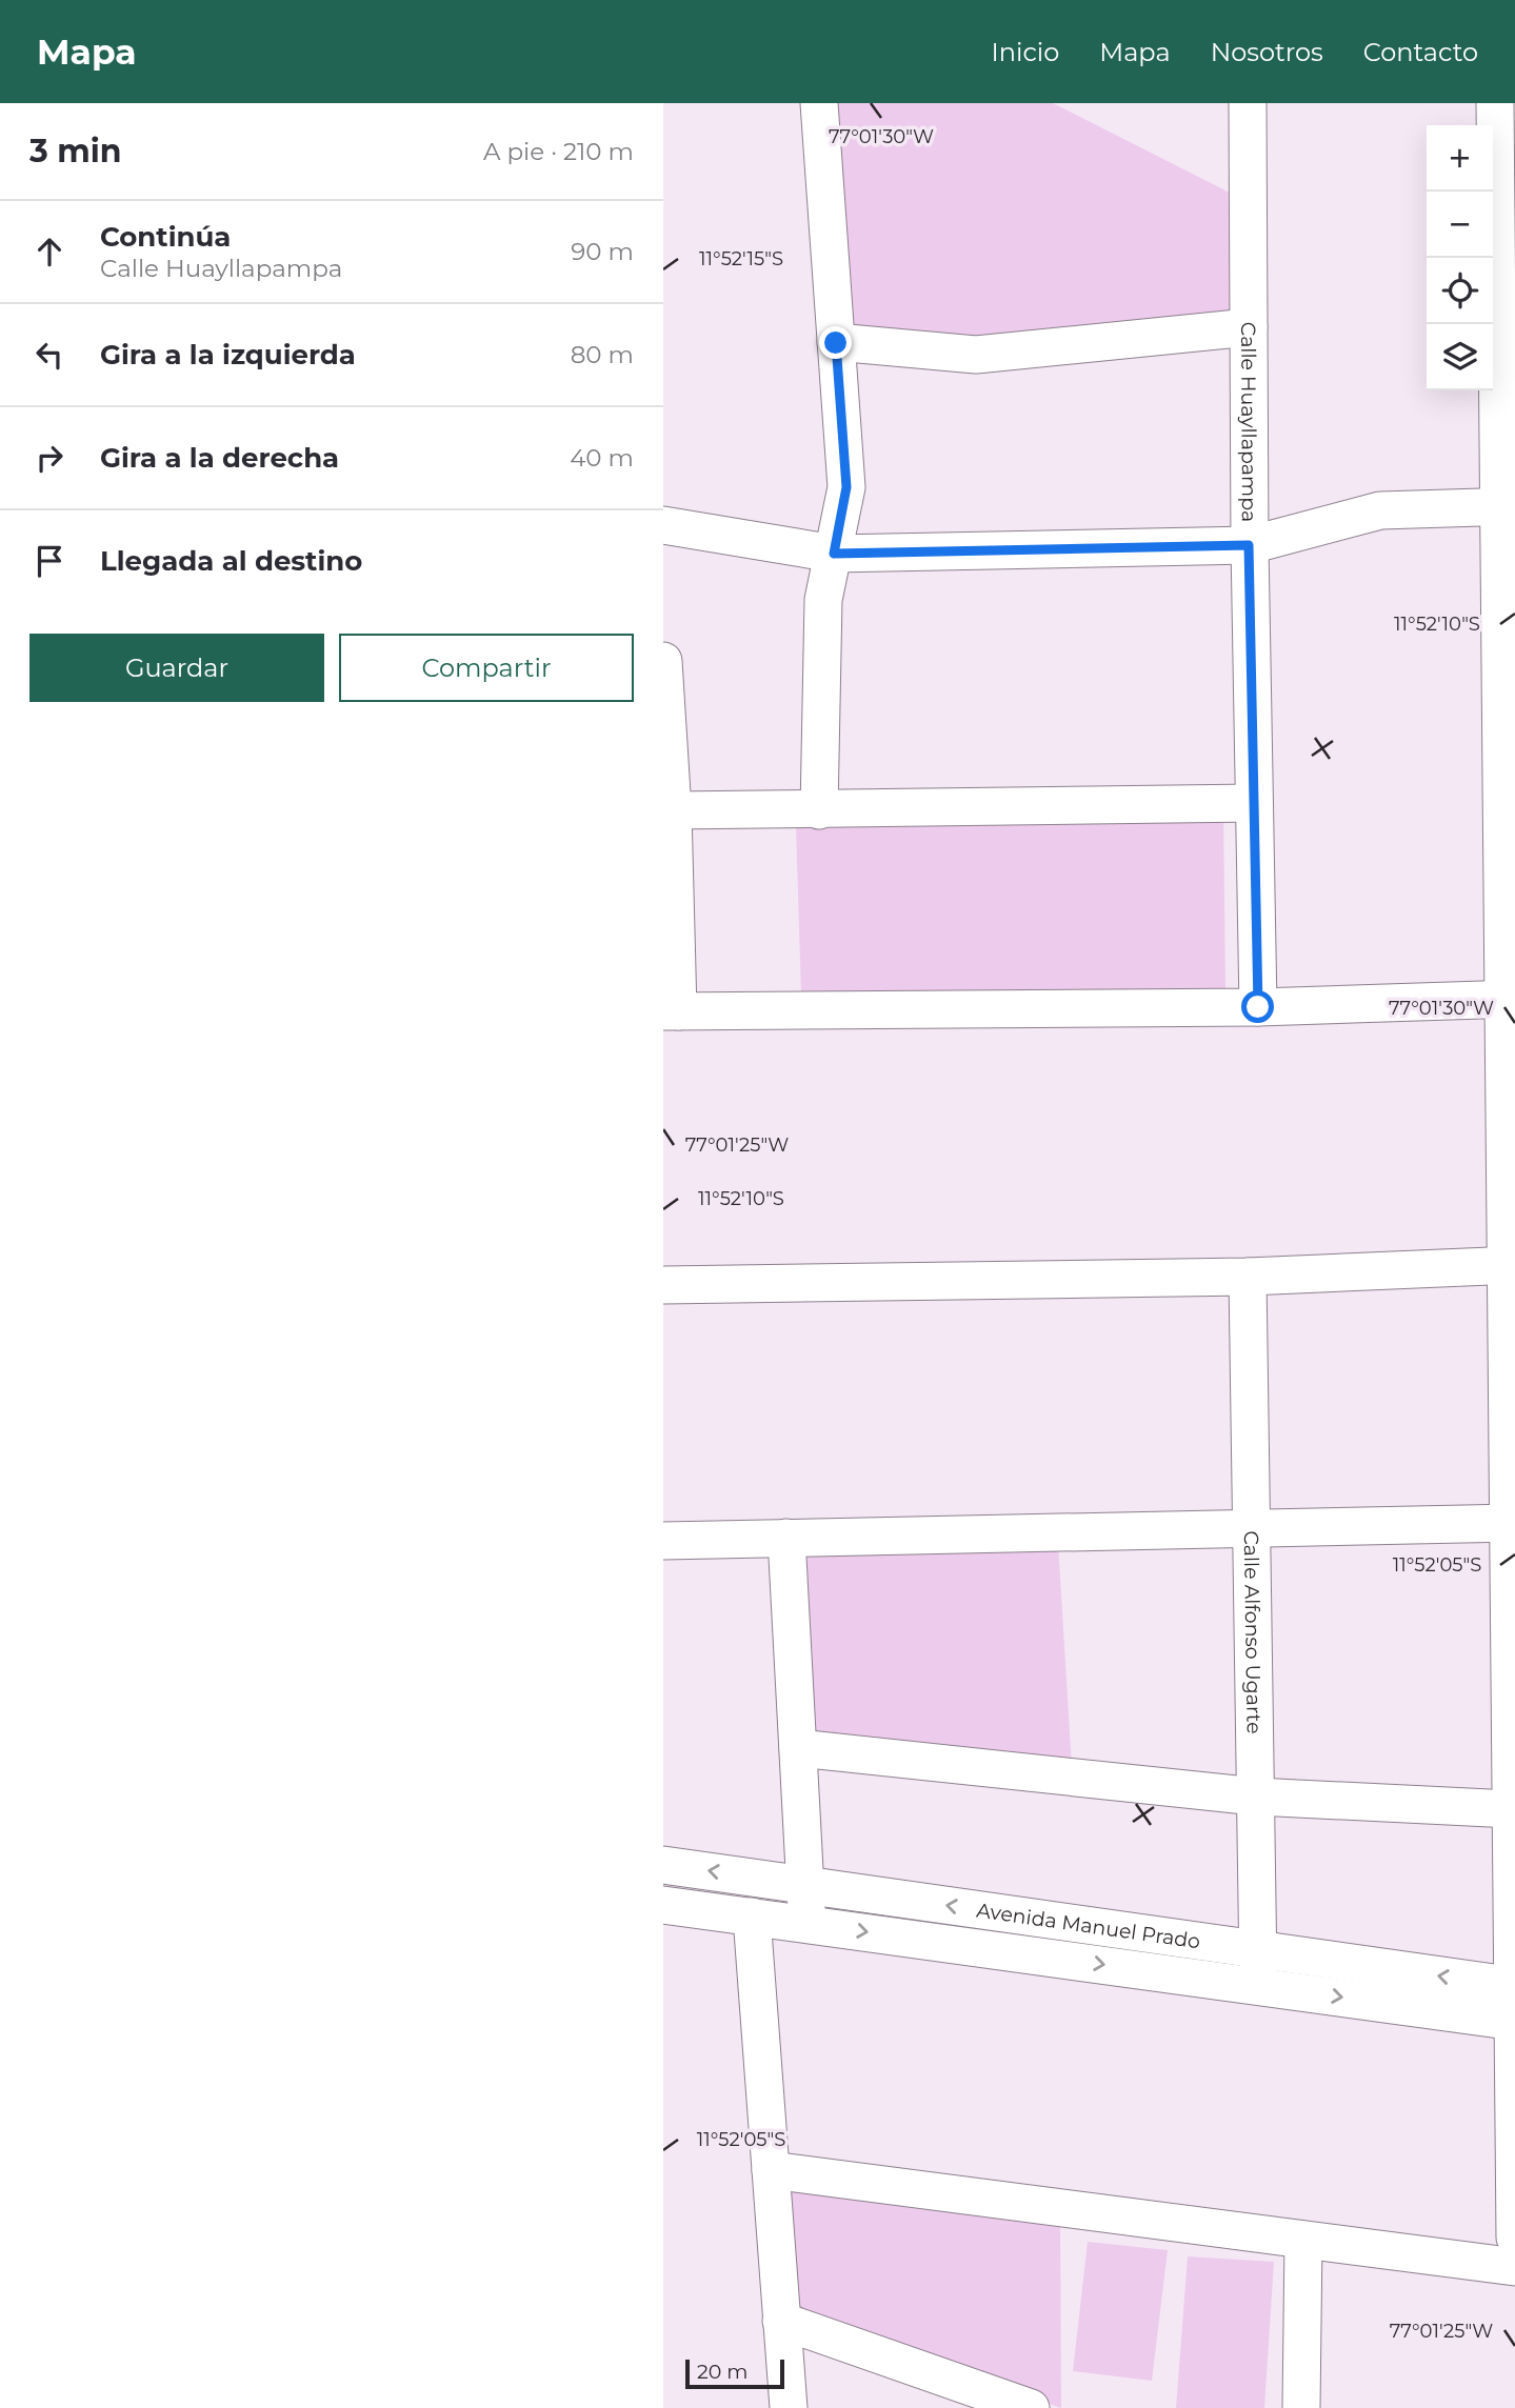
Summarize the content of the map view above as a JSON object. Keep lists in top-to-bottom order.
{
  "streets": {
    "street": ["Calle Huayllapampa", "Calle Alfonso Ugarte", "Avenida Manuel Prado"]
  },
  "crossings": [
    ["Calle Alfonso Ugarte", "Avenida Manuel Prado"]
  ],
  "scale_bar": "20 m",
  "page": {
    "header": "Mapa",
    "nav": [
      "Inicio",
      "Mapa",
      "Nosotros",
      "Contacto"
    ],
    "heading": ["3 min", "A pie · 210 m"],
    "map_buttons": ["+", "−"],
    "list": [
      ["Continúa", "Calle Huayllapampa", "90 m"],
      ["Gira a la izquierda", "80 m"],
      ["Gira a la derecha", "40 m"],
      "Llegada al destino"
    ],
    "buttons": ["Guardar", "Compartir"],
    "scale": "20 m"
  },
  "coordinates": [
    "77°01'30\"W",
    "11°52'15\"S",
    "11°52'10\"S",
    "77°01'25\"W",
    "11°52'05\"S"
  ]
}
